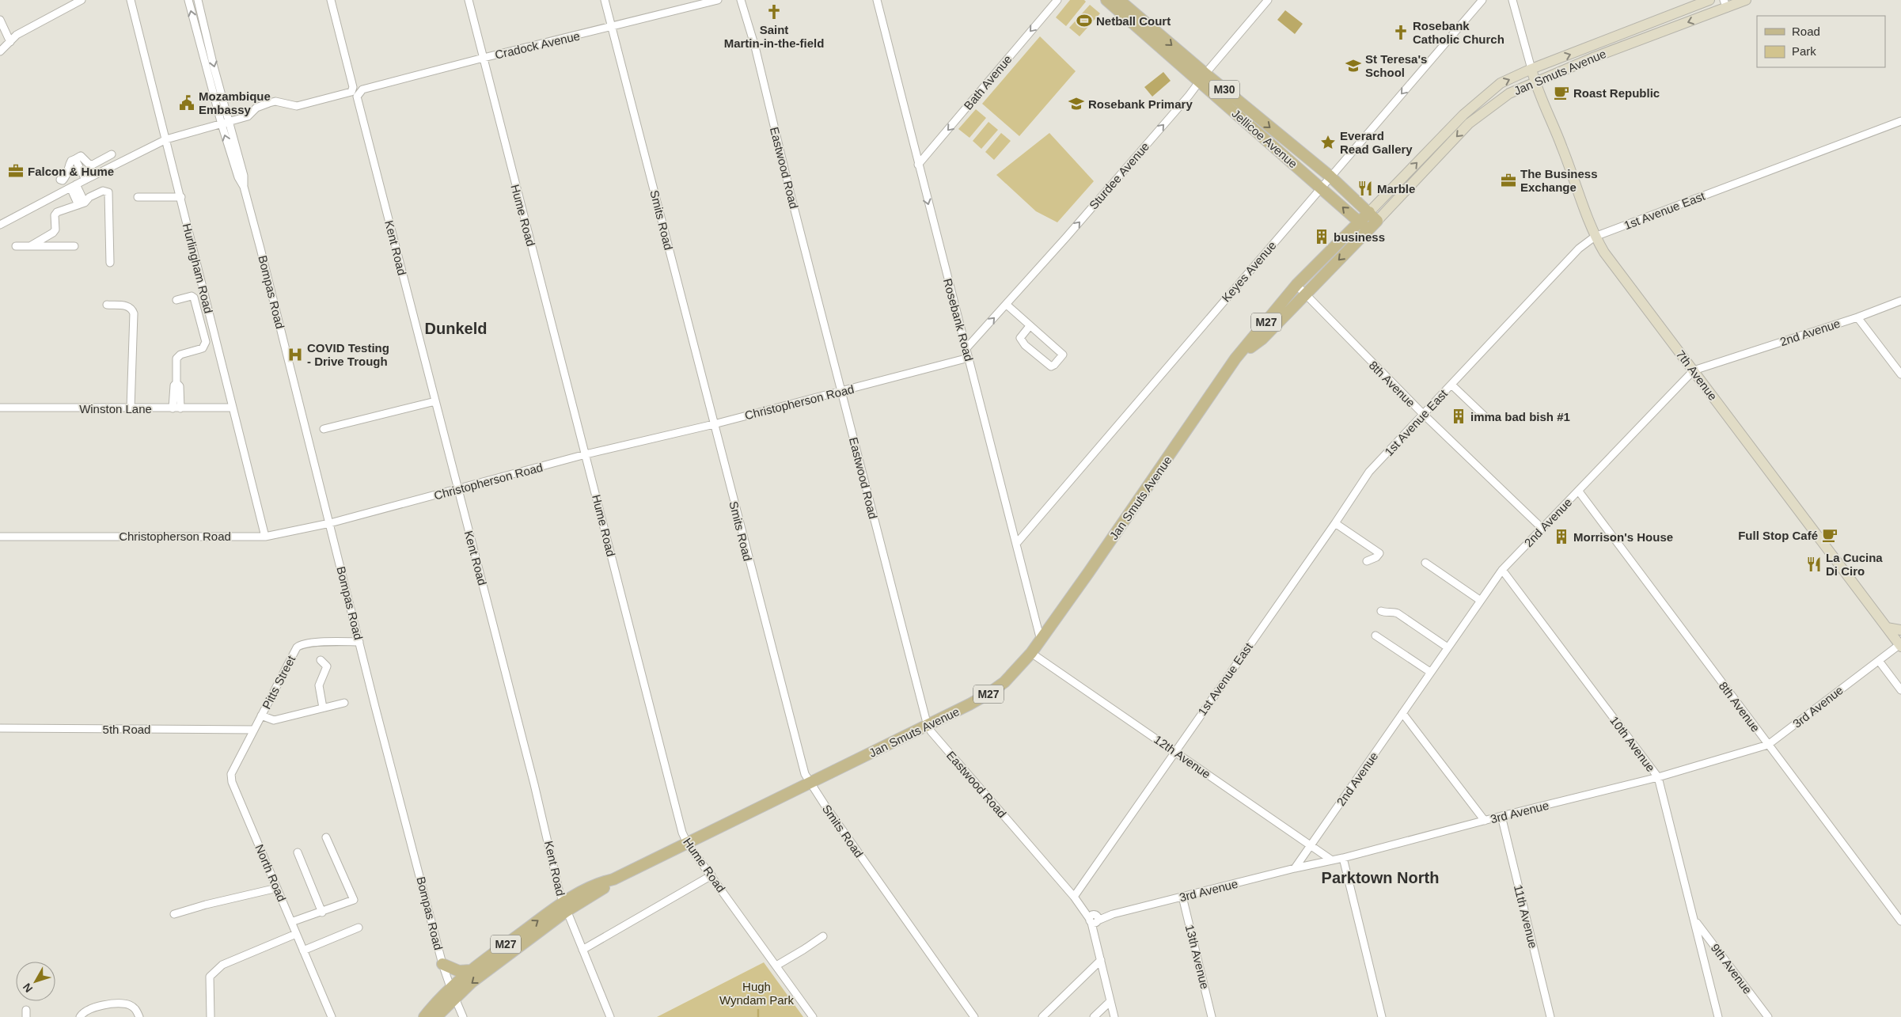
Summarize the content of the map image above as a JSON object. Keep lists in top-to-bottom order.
{
  "streets": {
    "main road": [
      "Jan Smuts Avenue",
      "M30",
      "Jellicoe Avenue",
      "M27",
      "7th Avenue"
    ],
    "street": [
      "Cradock Avenue",
      "Bath Avenue",
      "Eastwood Road",
      "Sturdee Avenue",
      "1st Avenue East",
      "Hume Road",
      "Smits Road",
      "Kent Road",
      "Hurlingham Road",
      "Keyes Avenue",
      "Bompas Road",
      "Rosebank Road",
      "2nd Avenue",
      "8th Avenue",
      "Christopherson Road",
      "Winston Lane",
      "Pitts Street",
      "3rd Avenue",
      "5th Road",
      "10th Avenue",
      "12th Avenue",
      "North Road",
      "11th Avenue",
      "13th Avenue",
      "9th Avenue"
    ]
  },
  "crossings": [
    ["Cradock Avenue", "Hume Road"],
    ["Cradock Avenue", "Smits Road"],
    ["Cradock Avenue", "Kent Road"],
    ["Cradock Avenue", "Hurlingham Road"],
    ["Cradock Avenue", "Bompas Road"],
    ["Jan Smuts Avenue", "Jellicoe Avenue"],
    ["Jan Smuts Avenue", "Eastwood Road"],
    ["Jan Smuts Avenue", "Hume Road"],
    ["Jan Smuts Avenue", "Smits Road"],
    ["Jan Smuts Avenue", "Kent Road"],
    ["Jan Smuts Avenue", "Bompas Road"],
    ["Jan Smuts Avenue", "Rosebank Road"],
    ["Jan Smuts Avenue", "7th Avenue"],
    ["Jan Smuts Avenue", "8th Avenue"],
    ["Jan Smuts Avenue", "12th Avenue"],
    ["Bath Avenue", "Rosebank Road"],
    ["Jellicoe Avenue", "Sturdee Avenue"],
    ["Jellicoe Avenue", "Keyes Avenue"],
    ["Eastwood Road", "1st Avenue East"],
    ["Eastwood Road", "Christopherson Road"],
    ["Eastwood Road", "3rd Avenue"],
    ["Sturdee Avenue", "Rosebank Road"],
    ["1st Avenue East", "7th Avenue"],
    ["1st Avenue East", "8th Avenue"],
    ["1st Avenue East", "12th Avenue"],
    ["Hume Road", "Christopherson Road"],
    ["Smits Road", "Christopherson Road"],
    ["Kent Road", "Christopherson Road"],
    ["Hurlingham Road", "Christopherson Road"],
    ["Hurlingham Road", "Winston Lane"],
    ["Keyes Avenue", "Rosebank Road"],
    ["Bompas Road", "Christopherson Road"],
    ["Bompas Road", "Pitts Street"],
    ["Rosebank Road", "Christopherson Road"],
    ["2nd Avenue", "7th Avenue"],
    ["2nd Avenue", "8th Avenue"],
    ["2nd Avenue", "3rd Avenue"],
    ["2nd Avenue", "10th Avenue"],
    ["2nd Avenue", "12th Avenue"],
    ["7th Avenue", "3rd Avenue"],
    ["8th Avenue", "3rd Avenue"],
    ["Pitts Street", "5th Road"],
    ["Pitts Street", "North Road"],
    ["3rd Avenue", "10th Avenue"],
    ["3rd Avenue", "12th Avenue"],
    ["3rd Avenue", "11th Avenue"],
    ["3rd Avenue", "13th Avenue"],
    ["5th Road", "North Road"],
    ["10th Avenue", "9th Avenue"]
  ],
  "one_way": ["Bath Avenue", "Sturdee Avenue"],
  "districts": ["Dunkeld", "Parktown North"],
  "parks": ["Hugh Wyndam Park"],
  "places": {
    "church": ["Saint Martin-in-the-field", "Rosebank Catholic Church"],
    "sports": ["Netball Court"],
    "school or university": ["St Teresa's School", "Rosebank Primary"],
    "cafe": ["Roast Republic", "Full Stop Café"],
    "public building": ["Mozambique Embassy"],
    "place": ["Everard Read Gallery"],
    "office": ["Falcon & Hume", "The Business Exchange"],
    "restaurant": ["Marble", "La Cucina Di Ciro"],
    "building": ["business", "imma bad bish #1", "Morrison's House"],
    "hospital": ["COVID Testing - Drive Trough"]
  },
  "legend": ["Road", "Park"],
  "north": "bottom left"
}
